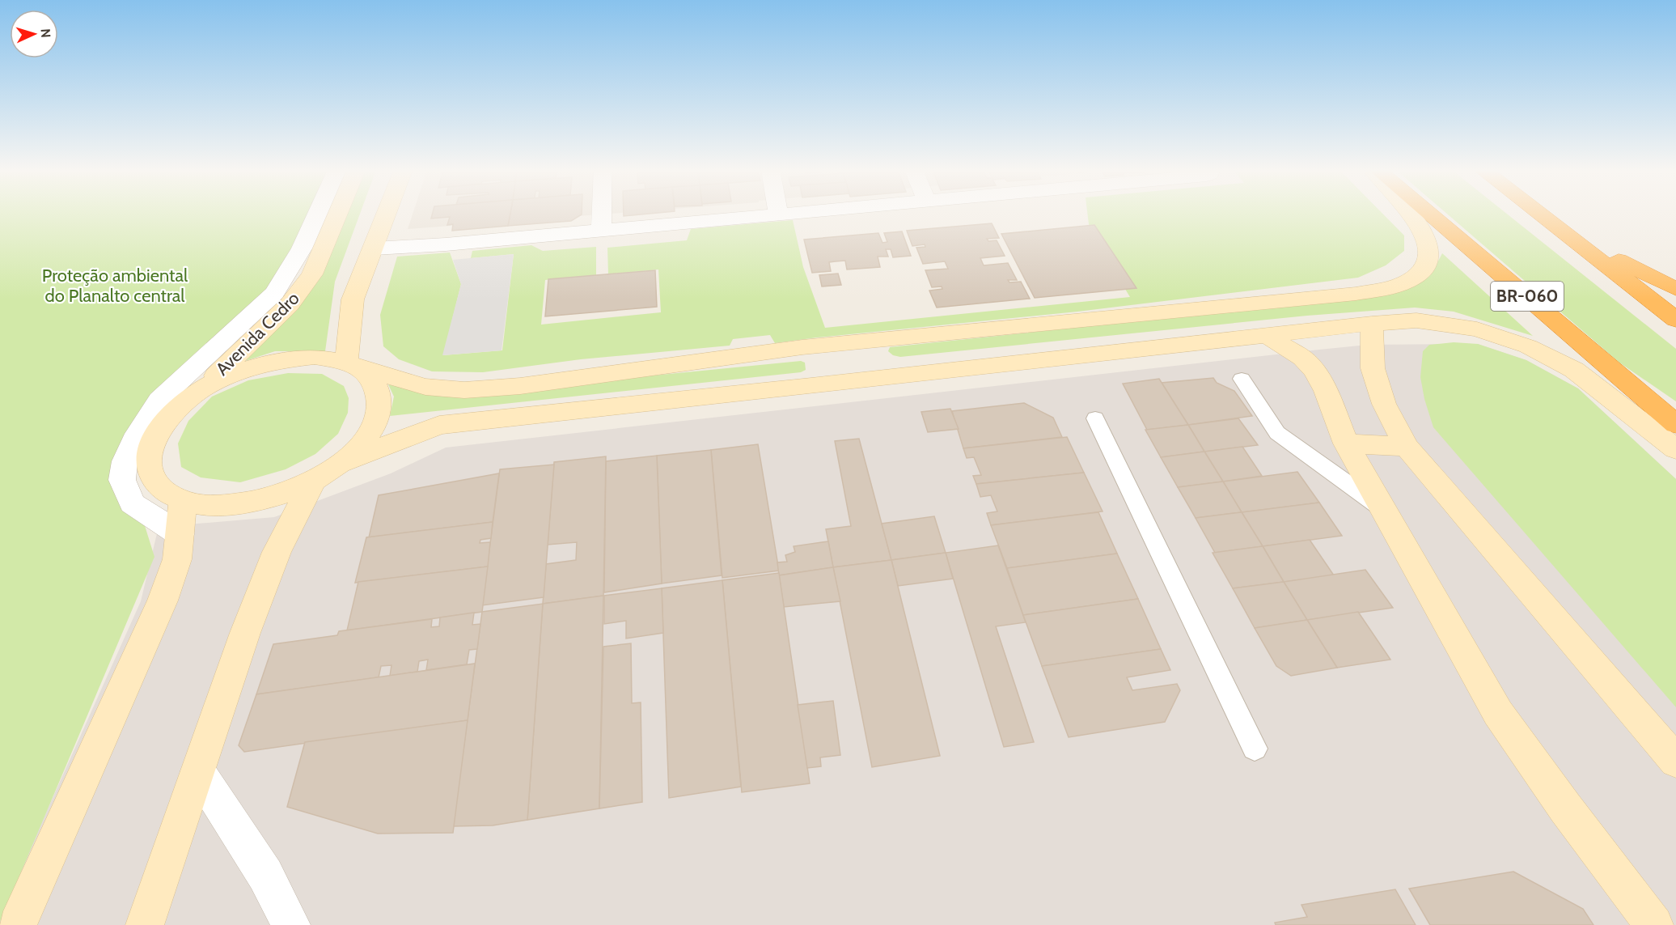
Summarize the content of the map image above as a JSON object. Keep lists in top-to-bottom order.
{
  "streets": {
    "highway": ["BR-060"],
    "street": ["Avenida Cedro"]
  },
  "parks": ["Proteção ambiental do Planalto central"],
  "north": "right"
}
